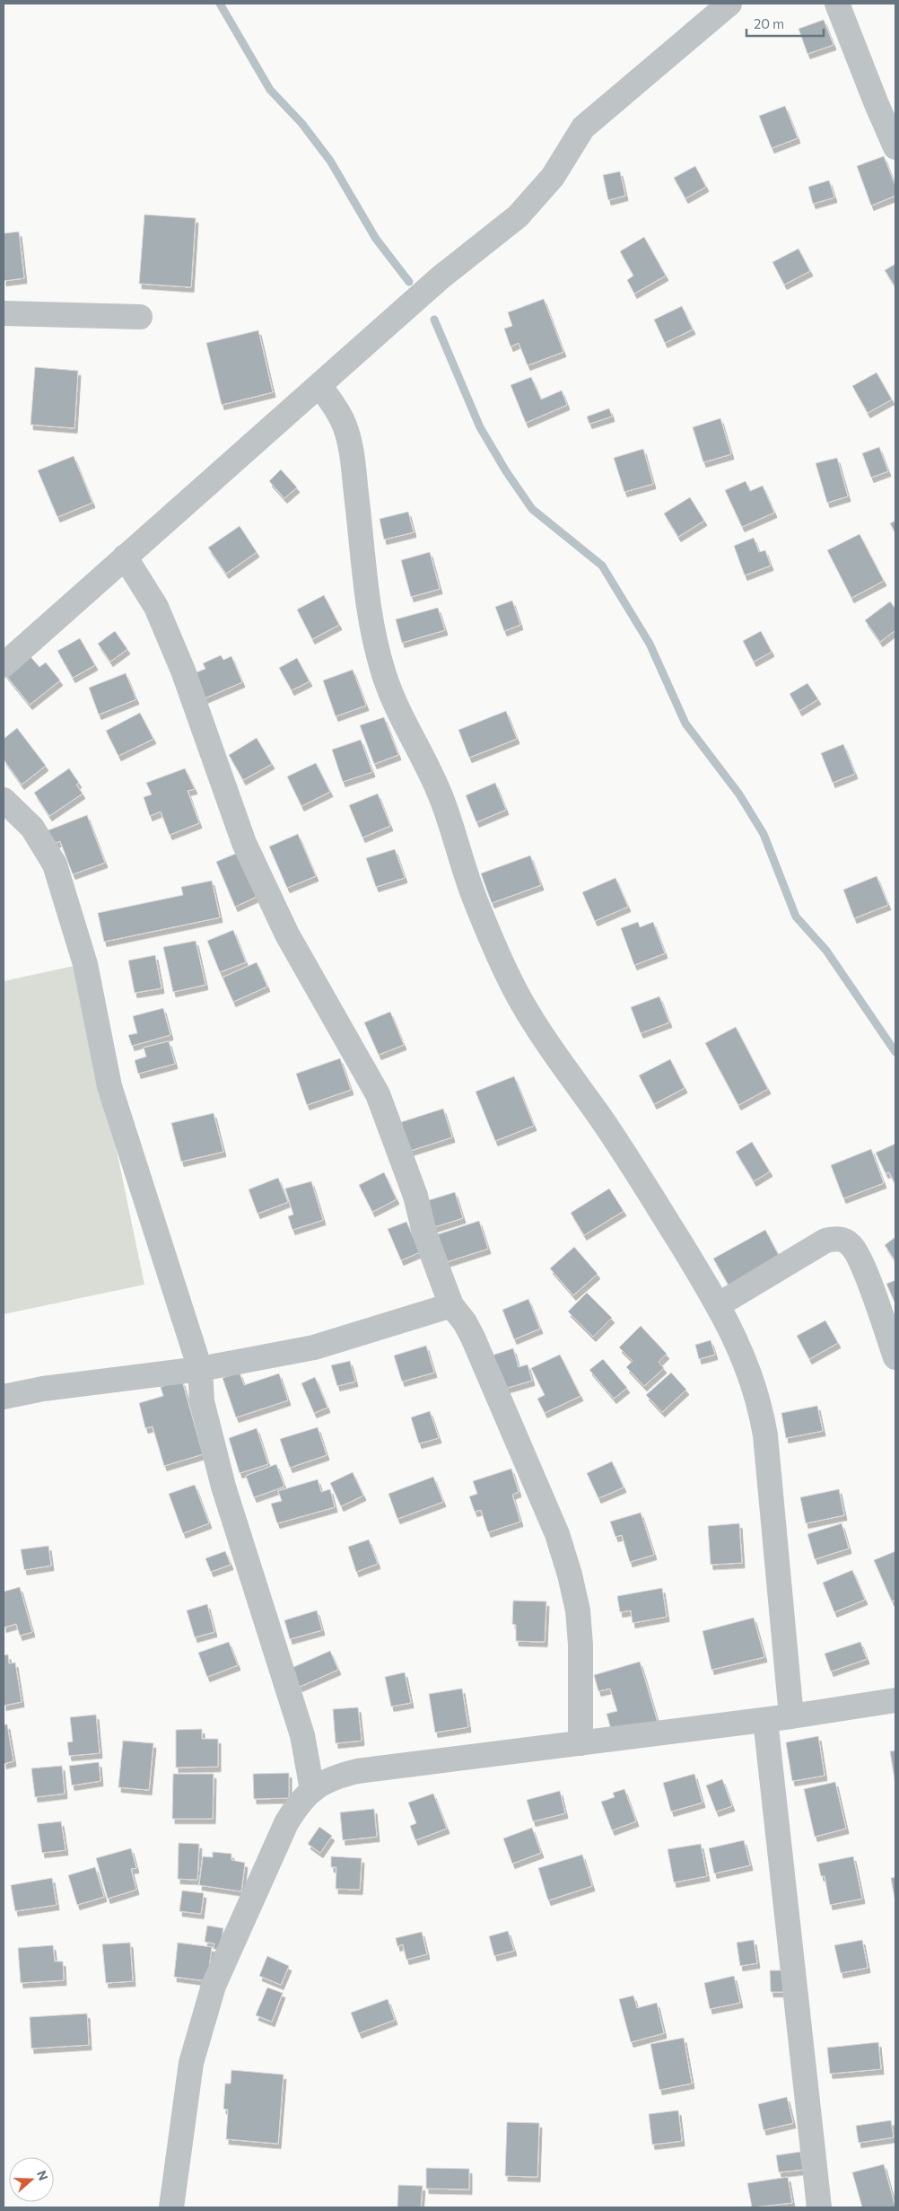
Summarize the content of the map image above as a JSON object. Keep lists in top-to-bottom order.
{
  "scale_bar": "20 m",
  "north": "right"
}
